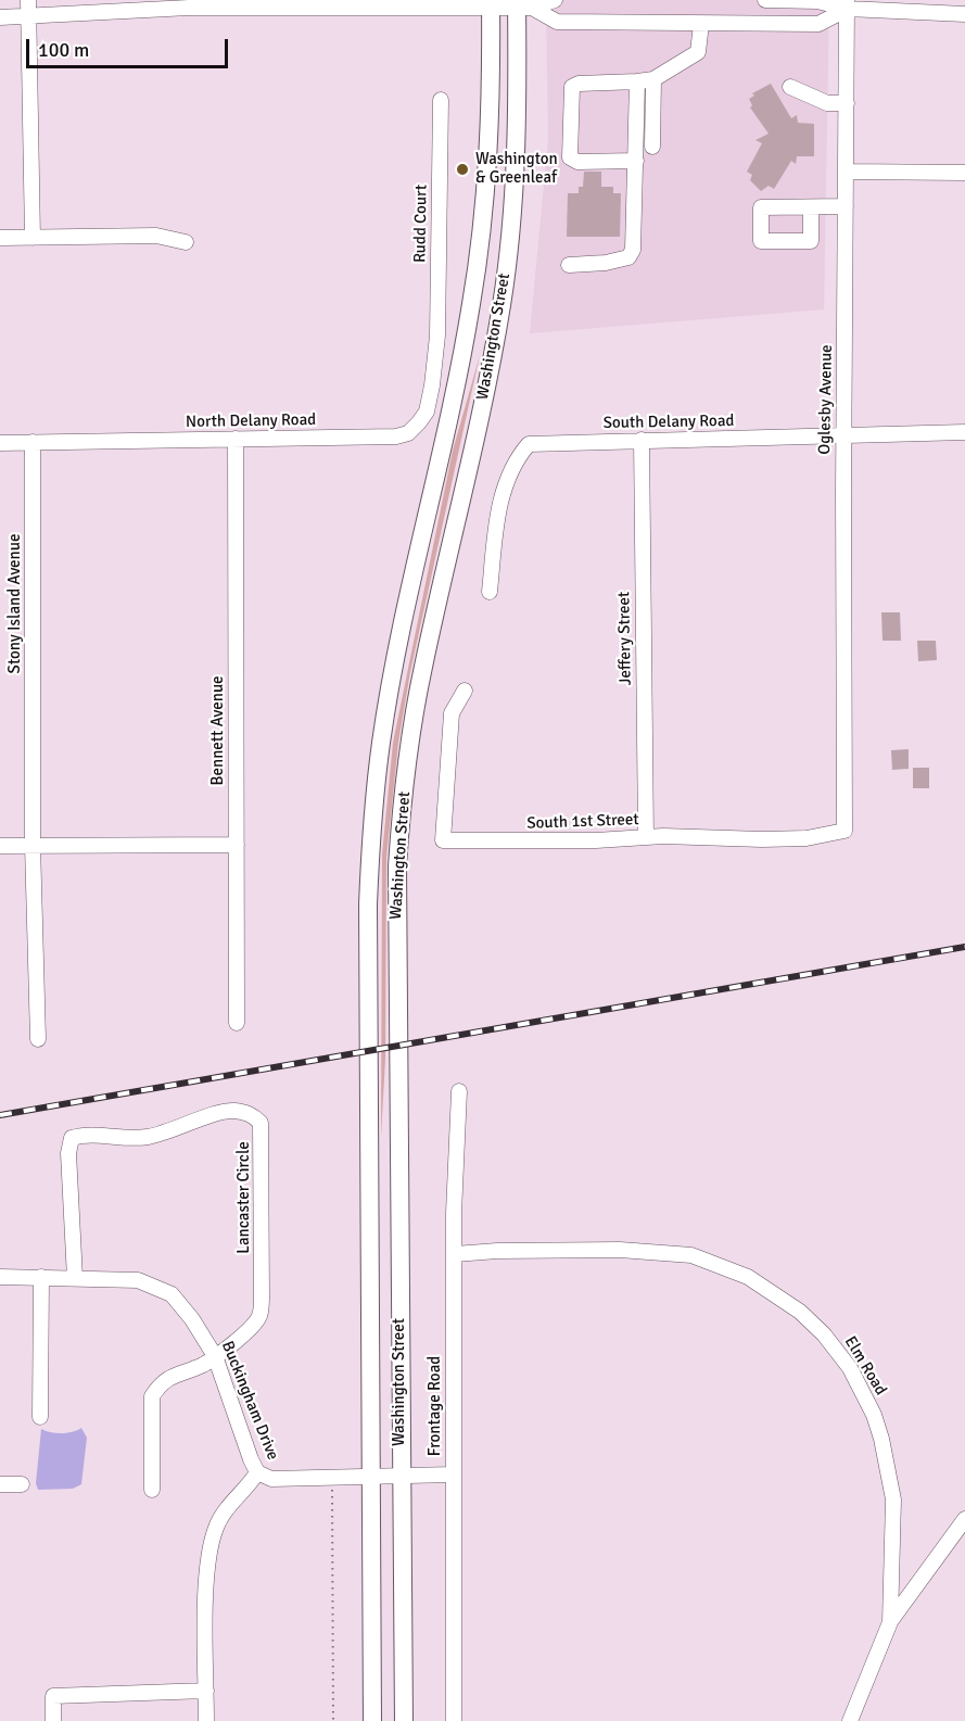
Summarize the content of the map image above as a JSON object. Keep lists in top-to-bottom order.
{
  "streets": {
    "main road": ["Washington Street"],
    "street": [
      "Rudd Court",
      "Oglesby Avenue",
      "North Delany Road",
      "South Delany Road",
      "Stony Island Avenue",
      "Jeffery Street",
      "Bennett Avenue",
      "South 1st Street",
      "Lancaster Circle",
      "Elm Road",
      "Buckingham Drive",
      "Frontage Road"
    ]
  },
  "crossings": [
    ["Rudd Court", "North Delany Road"],
    ["Washington Street", "Buckingham Drive"],
    ["Oglesby Avenue", "South Delany Road"],
    ["Oglesby Avenue", "South 1st Street"],
    ["North Delany Road", "Stony Island Avenue"],
    ["North Delany Road", "Bennett Avenue"],
    ["South Delany Road", "Jeffery Street"],
    ["Jeffery Street", "South 1st Street"],
    ["Lancaster Circle", "Buckingham Drive"],
    ["Elm Road", "Frontage Road"],
    ["Buckingham Drive", "Frontage Road"]
  ],
  "places": ["Washington & Greenleaf"],
  "scale_bar": "100 m"
}
